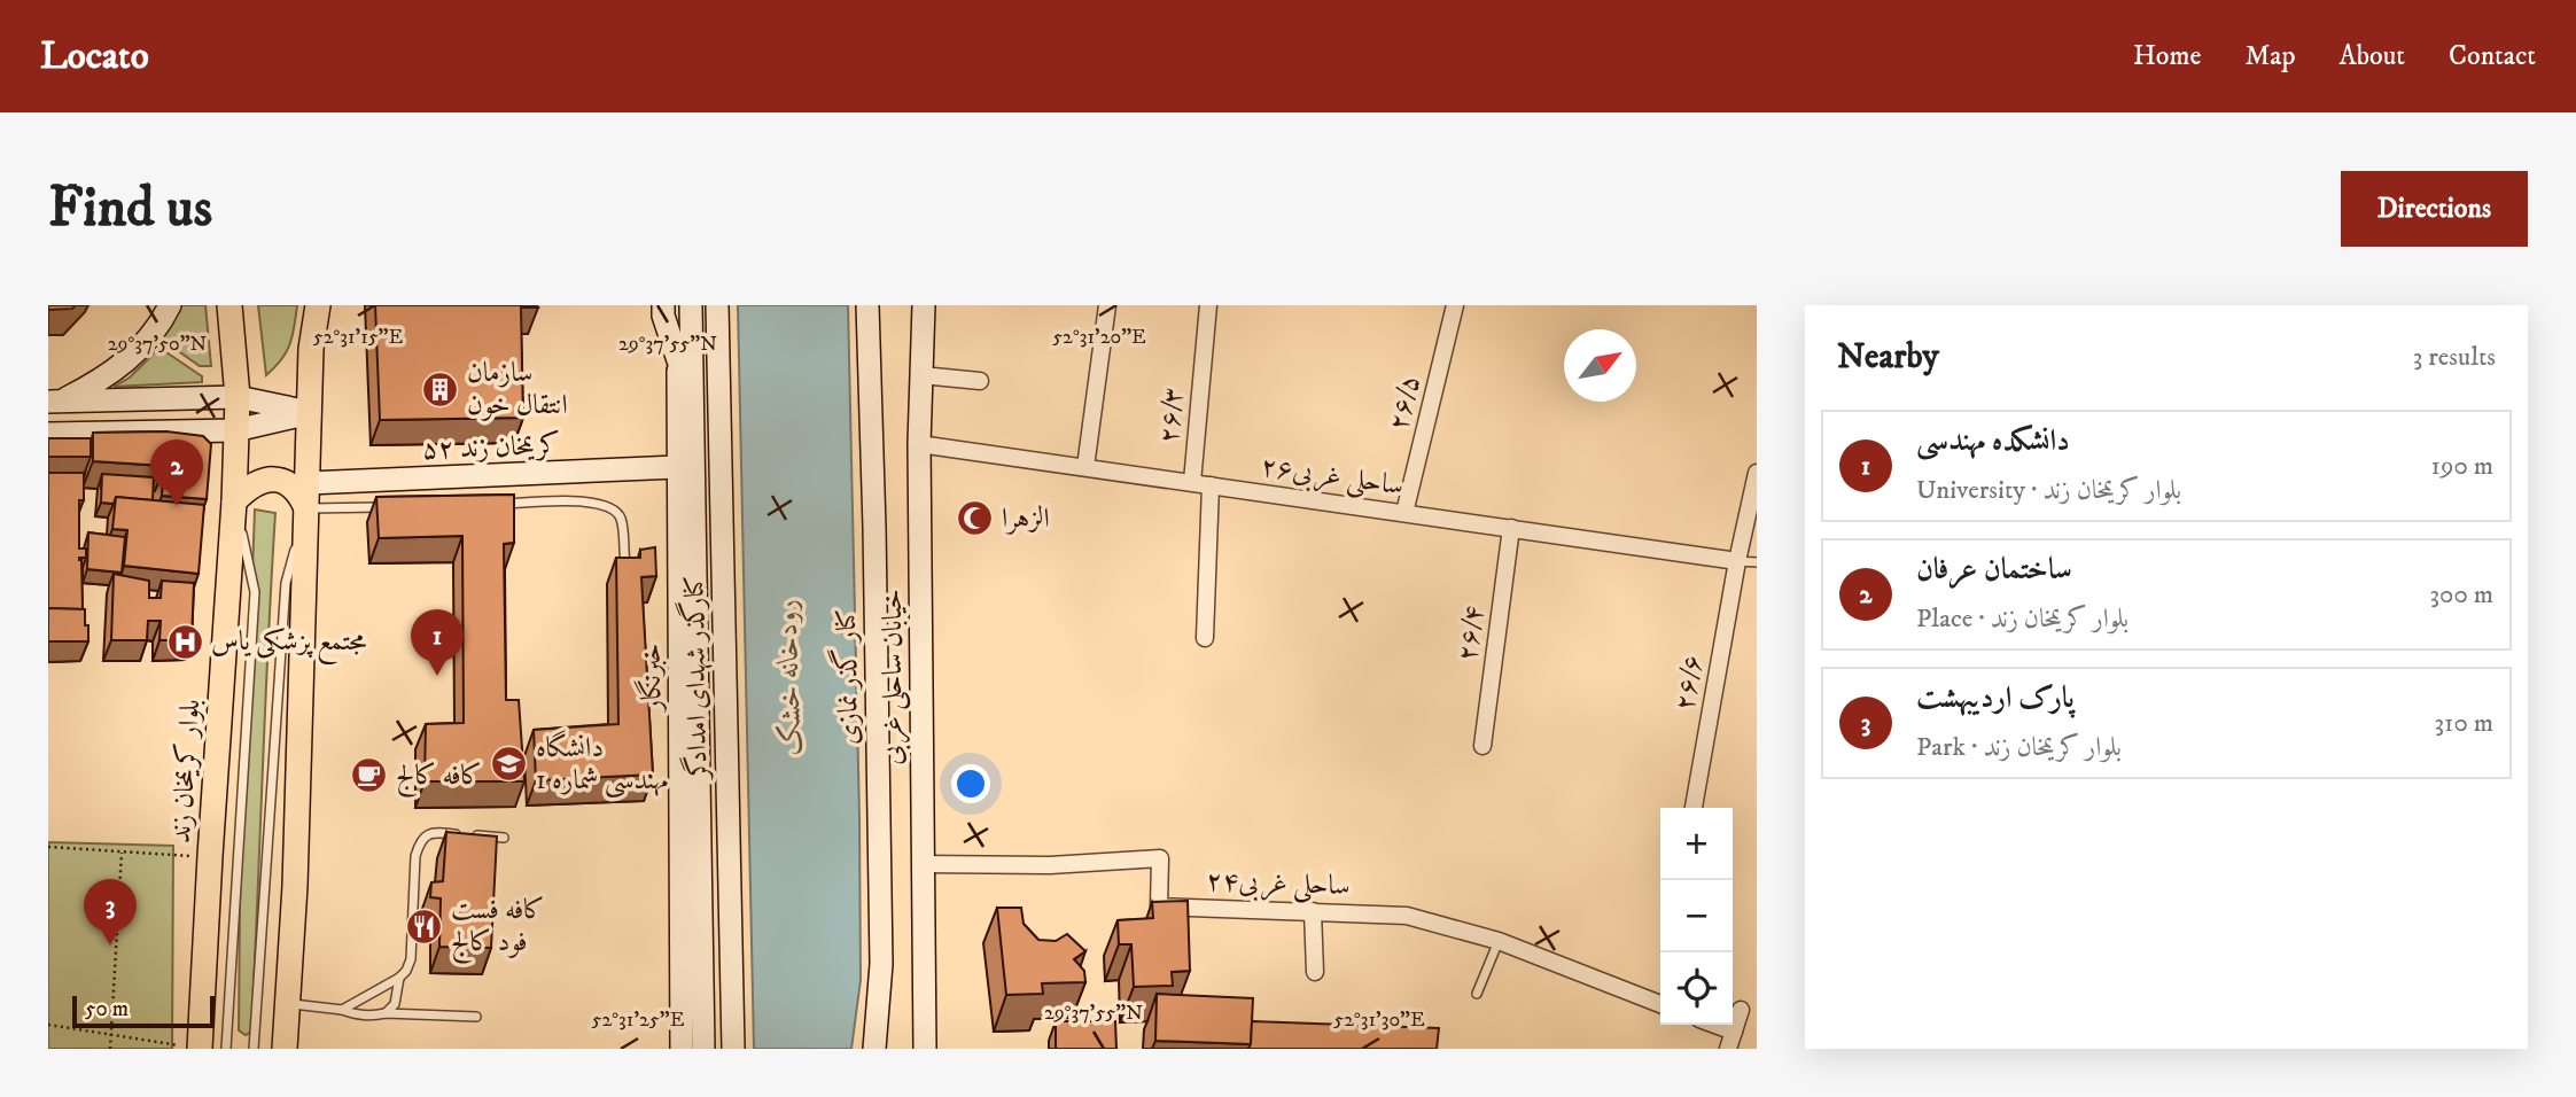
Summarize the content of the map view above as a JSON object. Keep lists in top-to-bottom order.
{
  "streets": {
    "main road": [
      "کریمخان زند ۵۲",
      "خبرنگار",
      "کنارگذر شهدای امدادگر",
      "کنار گذر نمازی",
      "خیابان ساحلی غربی",
      "بلوار کریمخان زند"
    ],
    "street": [
      "۲۶/۵",
      "۲۶/۳",
      "ساحلی غربی۲۶",
      "۲۶/۴",
      "۲۶/۶",
      "ساحلی غربی۲۴"
    ]
  },
  "crossings": [
    ["۲۶/۵", "ساحلی غربی۲۶"],
    ["۲۶/۳", "ساحلی غربی۲۶"],
    ["کریمخان زند ۵۲", "خبرنگار"],
    ["ساحلی غربی۲۶", "۲۶/۴"],
    ["ساحلی غربی۲۶", "خیابان ساحلی غربی"],
    ["ساحلی غربی۲۶", "۲۶/۶"],
    ["خیابان ساحلی غربی", "ساحلی غربی۲۴"]
  ],
  "water": ["رودخانه خشک"],
  "places": {
    "building": ["سازمان انتقال خون"],
    "mosque": ["الزهرا"],
    "hospital": ["مجتمع پزشکی یاس"],
    "school or university": ["دانشگاه مهندسی شماره 1"],
    "cafe": ["کافه کالج"],
    "restaurant": ["کافه فست فود کالج"]
  },
  "scale_bar": "50 m",
  "north": "top right",
  "page": {
    "header": "Locato",
    "nav": [
      "Home",
      "Map",
      "About",
      "Contact"
    ],
    "buttons": "Directions",
    "title": "Find us",
    "heading": ["Nearby", "3 results"],
    "list": [
      {
        "mark": "1",
        "name": "دانشکده مهندسی",
        "note": "University · بلوار کریمخان زند",
        "value": "190 m"
      },
      {
        "mark": "2",
        "name": "ساختمان عرفان",
        "note": "Place · بلوار کریمخان زند",
        "value": "300 m"
      },
      {
        "mark": "3",
        "name": "پارک اردیبهشت",
        "note": "Park · بلوار کریمخان زند",
        "value": "310 m"
      }
    ],
    "pins": ["2", "1", "3"],
    "map_buttons": ["+", "−"],
    "scale": "50 m"
  },
  "coordinates": [
    "52°31'15\"E",
    "52°31'20\"E",
    "29°37'50\"N",
    "29°37'55\"N",
    "52°31'25\"E",
    "52°31'30\"E"
  ]
}
